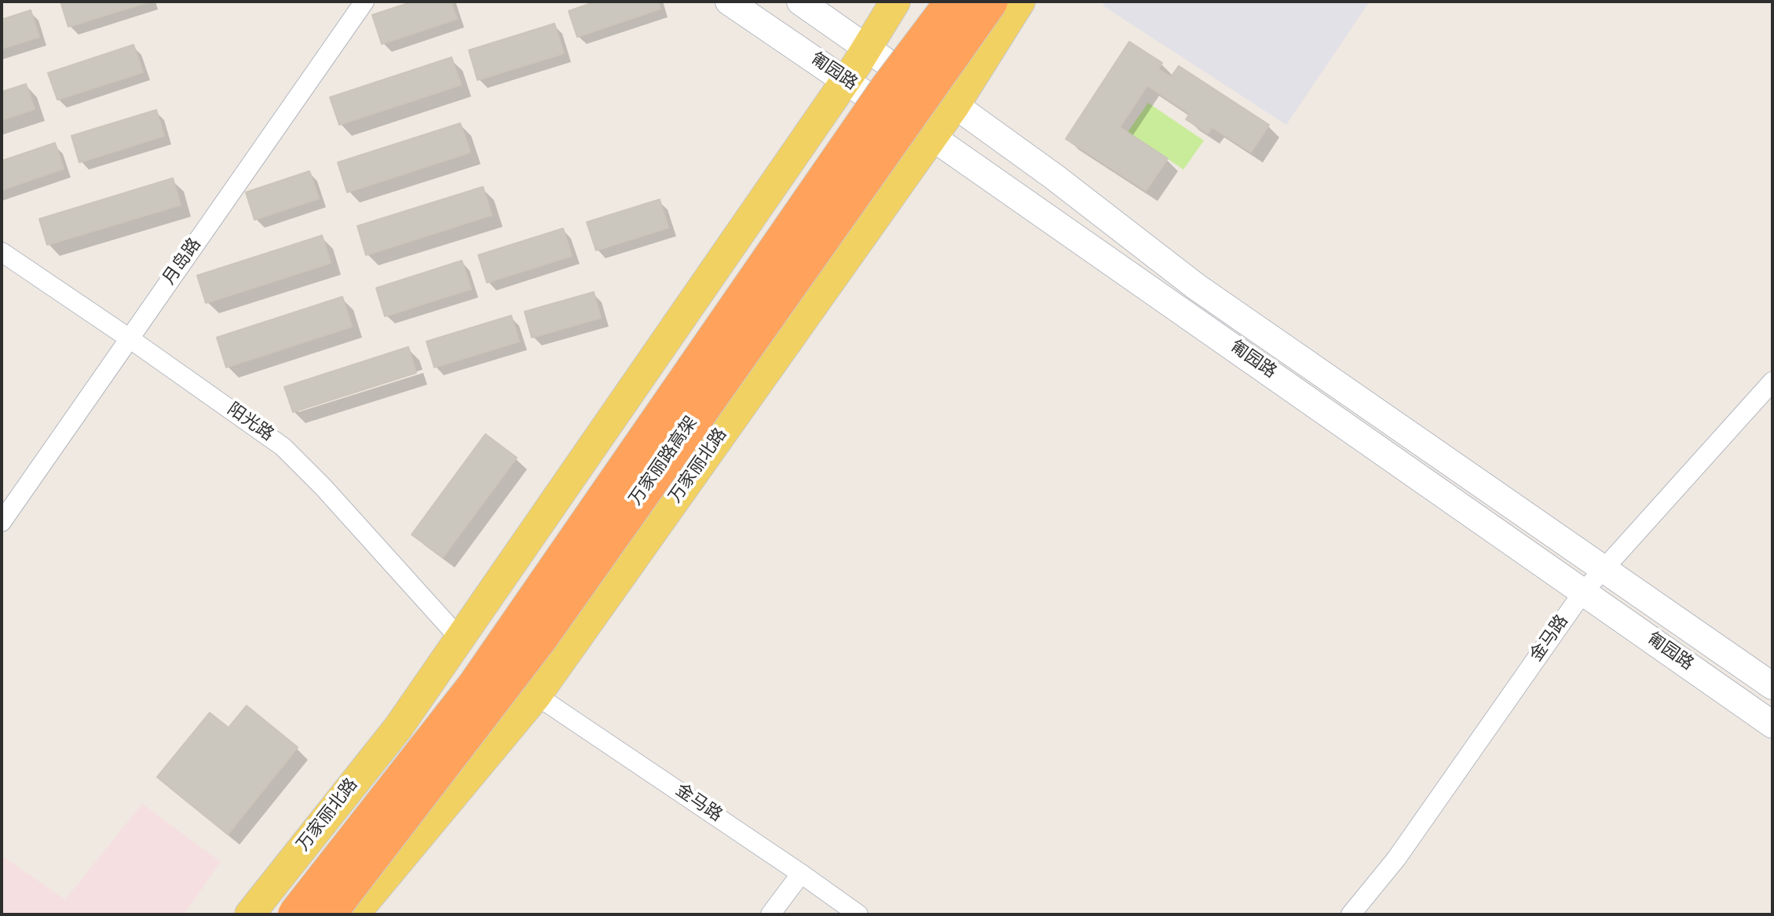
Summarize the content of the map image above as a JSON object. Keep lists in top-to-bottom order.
{
  "streets": {
    "highway": ["万家丽路高架"],
    "main road": ["匍园路", "万家丽北路"],
    "street": ["月岛路", "阳光路", "金马路"]
  },
  "crossings": [
    ["匍园路", "万家丽北路"],
    ["匍园路", "金马路"],
    ["月岛路", "阳光路"],
    ["阳光路", "万家丽北路"],
    ["万家丽北路", "金马路"]
  ]
}
